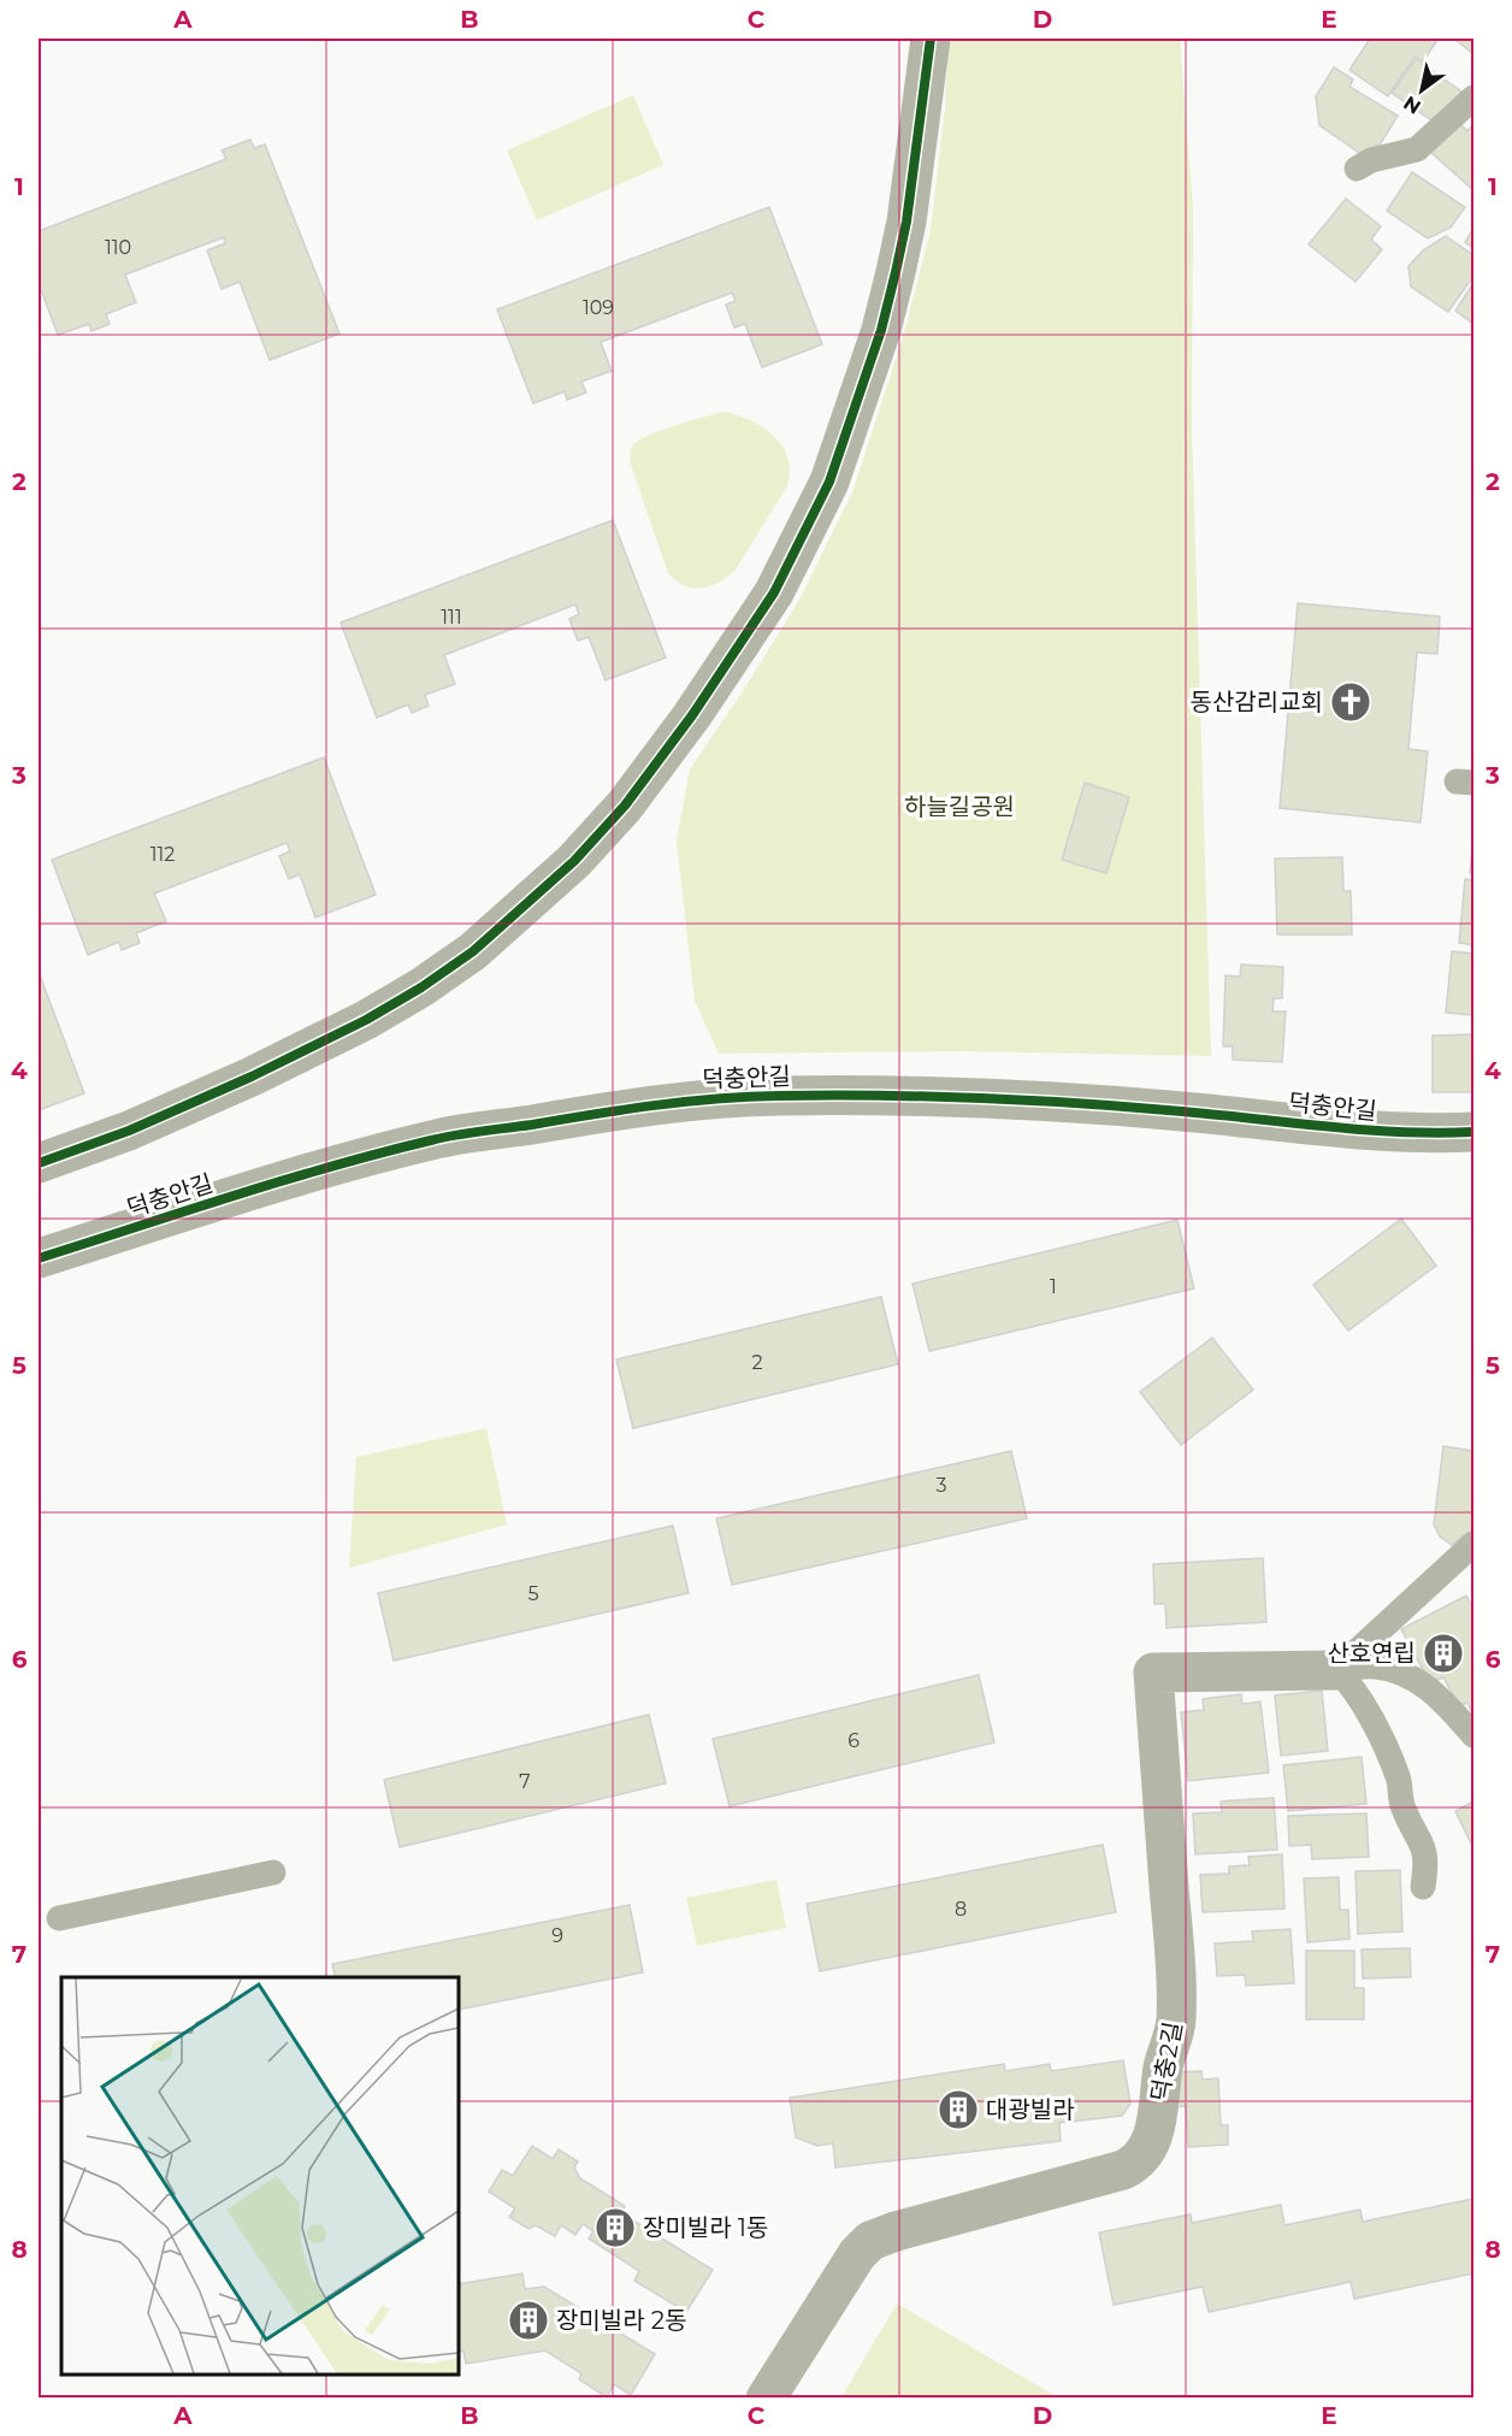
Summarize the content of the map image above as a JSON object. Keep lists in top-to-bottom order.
{
  "streets": {
    "street": ["덕충안길", "덕충2길"]
  },
  "parks": ["하늘길공원"],
  "places": {
    "church": ["동산감리교회"],
    "building": [
      "산호연립",
      "대광빌라",
      "장미빌라 1동",
      "장미빌라 2동"
    ]
  },
  "house_numbers": [
    "110",
    "109",
    "111",
    "112",
    "1",
    "2",
    "3",
    "5",
    "6",
    "7",
    "8",
    "9"
  ],
  "north": "bottom left",
  "grid": {
    "columns": [
      "A",
      "B",
      "C",
      "D",
      "E"
    ],
    "rows": [
      "1",
      "2",
      "3",
      "4",
      "5",
      "6",
      "7",
      "8"
    ]
  }
}
